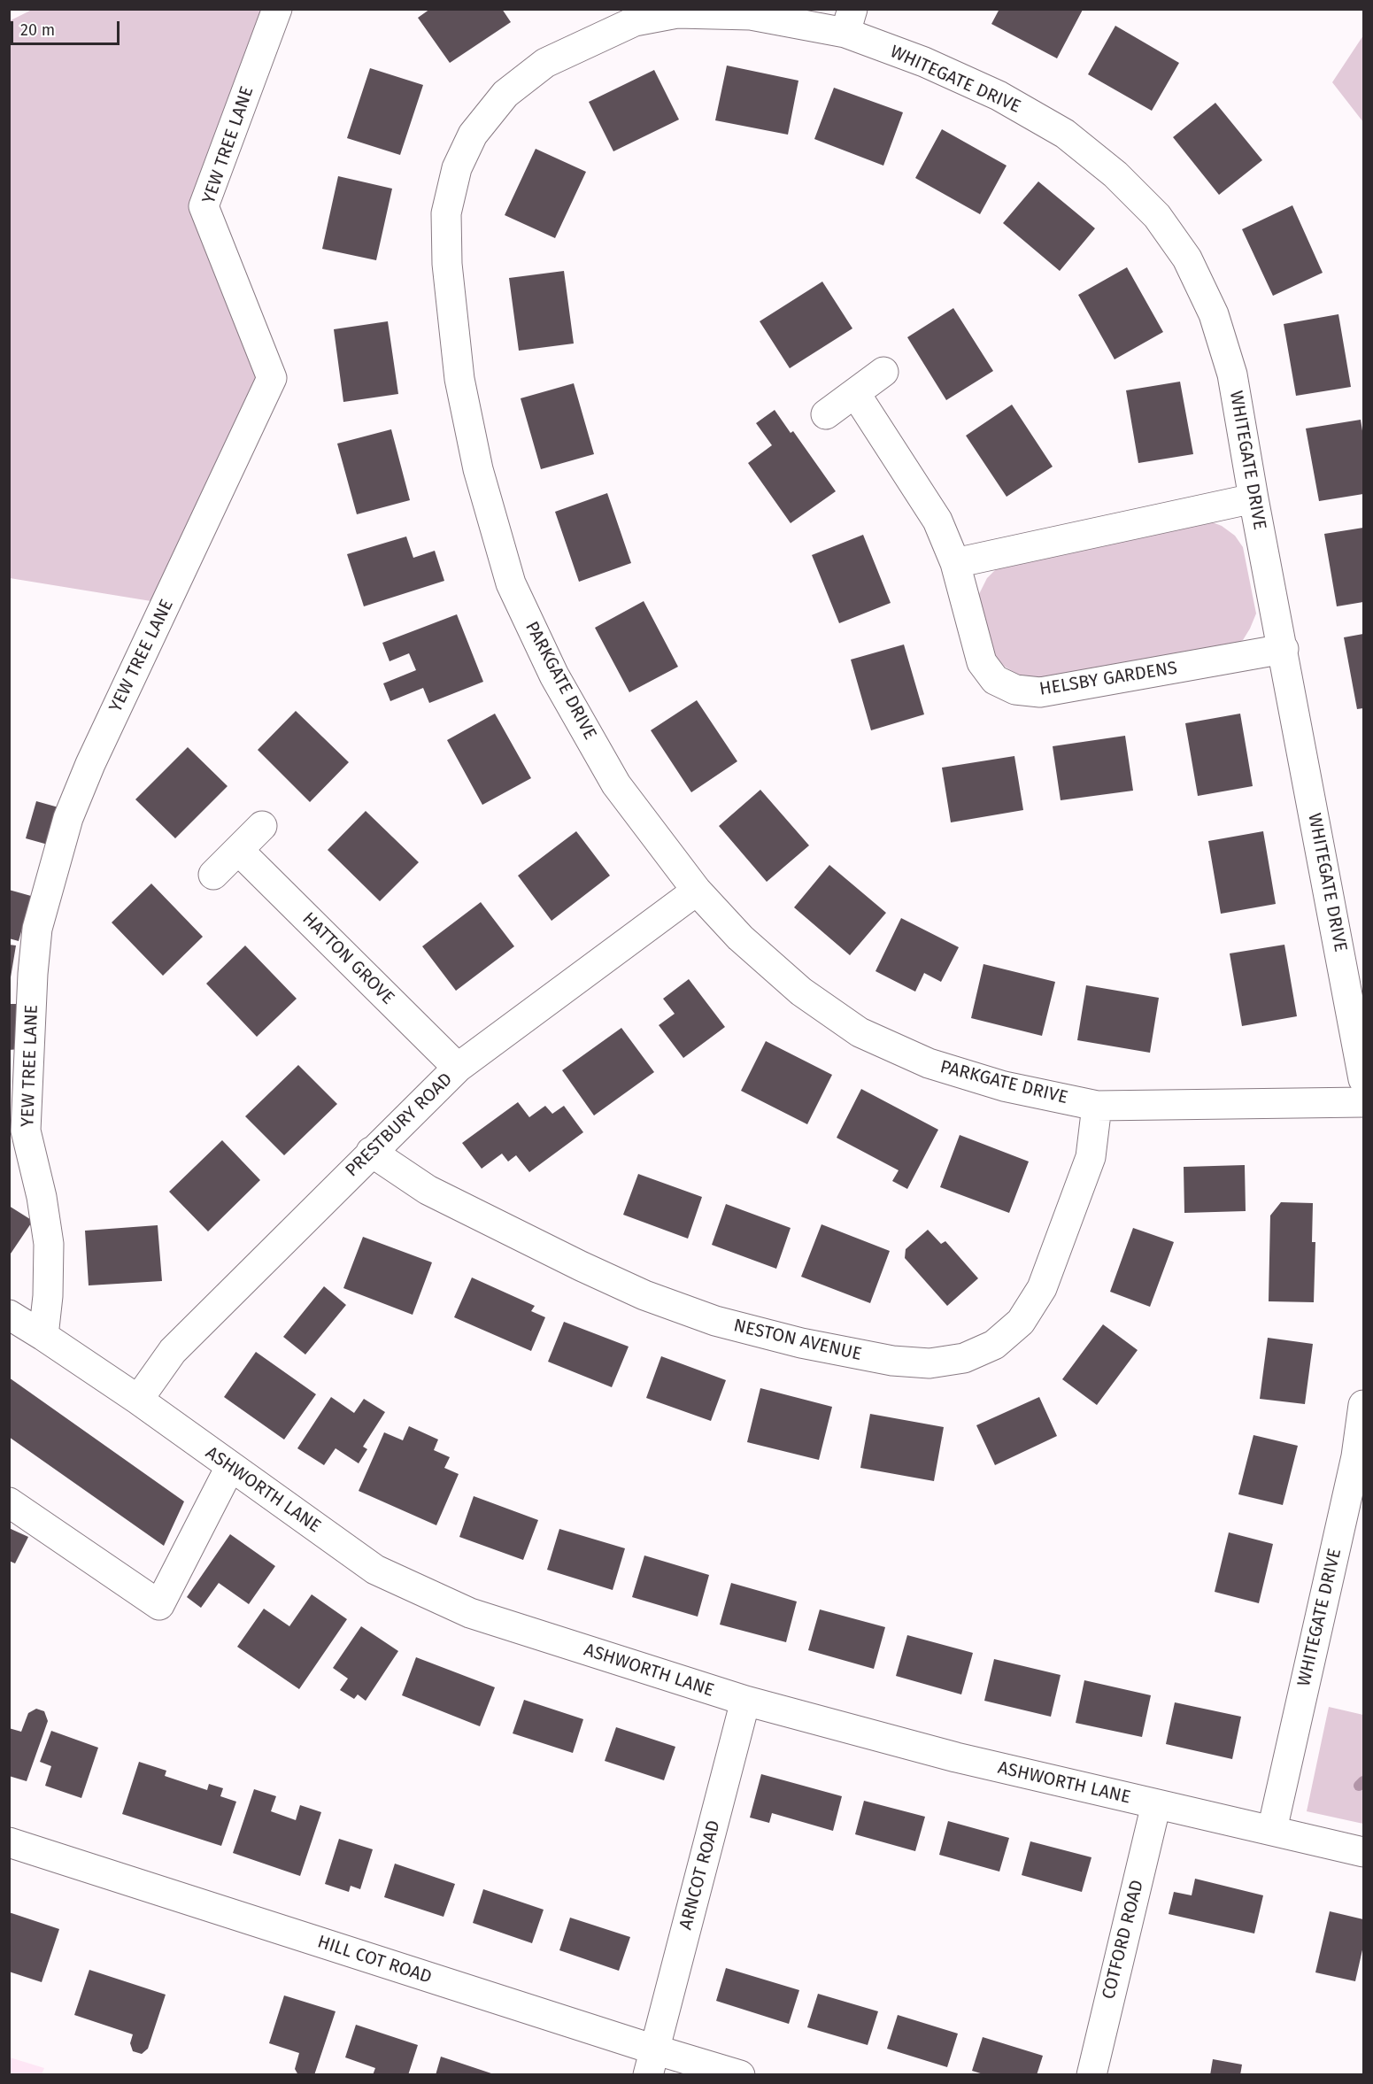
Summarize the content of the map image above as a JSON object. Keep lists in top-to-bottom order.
{
  "streets": {
    "street": [
      "WHITEGATE DRIVE",
      "YEW TREE LANE",
      "HELSBY GARDENS",
      "PARKGATE DRIVE",
      "HATTON GROVE",
      "PRESTBURY ROAD",
      "NESTON AVENUE",
      "ASHWORTH LANE",
      "ARNCOT ROAD",
      "COTFORD ROAD",
      "HILL COT ROAD"
    ]
  },
  "crossings": [
    ["WHITEGATE DRIVE", "HELSBY GARDENS"],
    ["WHITEGATE DRIVE", "PARKGATE DRIVE"],
    ["WHITEGATE DRIVE", "ASHWORTH LANE"],
    ["YEW TREE LANE", "ASHWORTH LANE"],
    ["PARKGATE DRIVE", "PRESTBURY ROAD"],
    ["PARKGATE DRIVE", "NESTON AVENUE"],
    ["HATTON GROVE", "PRESTBURY ROAD"],
    ["PRESTBURY ROAD", "NESTON AVENUE"],
    ["PRESTBURY ROAD", "ASHWORTH LANE"],
    ["ASHWORTH LANE", "ARNCOT ROAD"],
    ["ASHWORTH LANE", "COTFORD ROAD"],
    ["ARNCOT ROAD", "HILL COT ROAD"]
  ],
  "scale_bar": "20 m"
}
